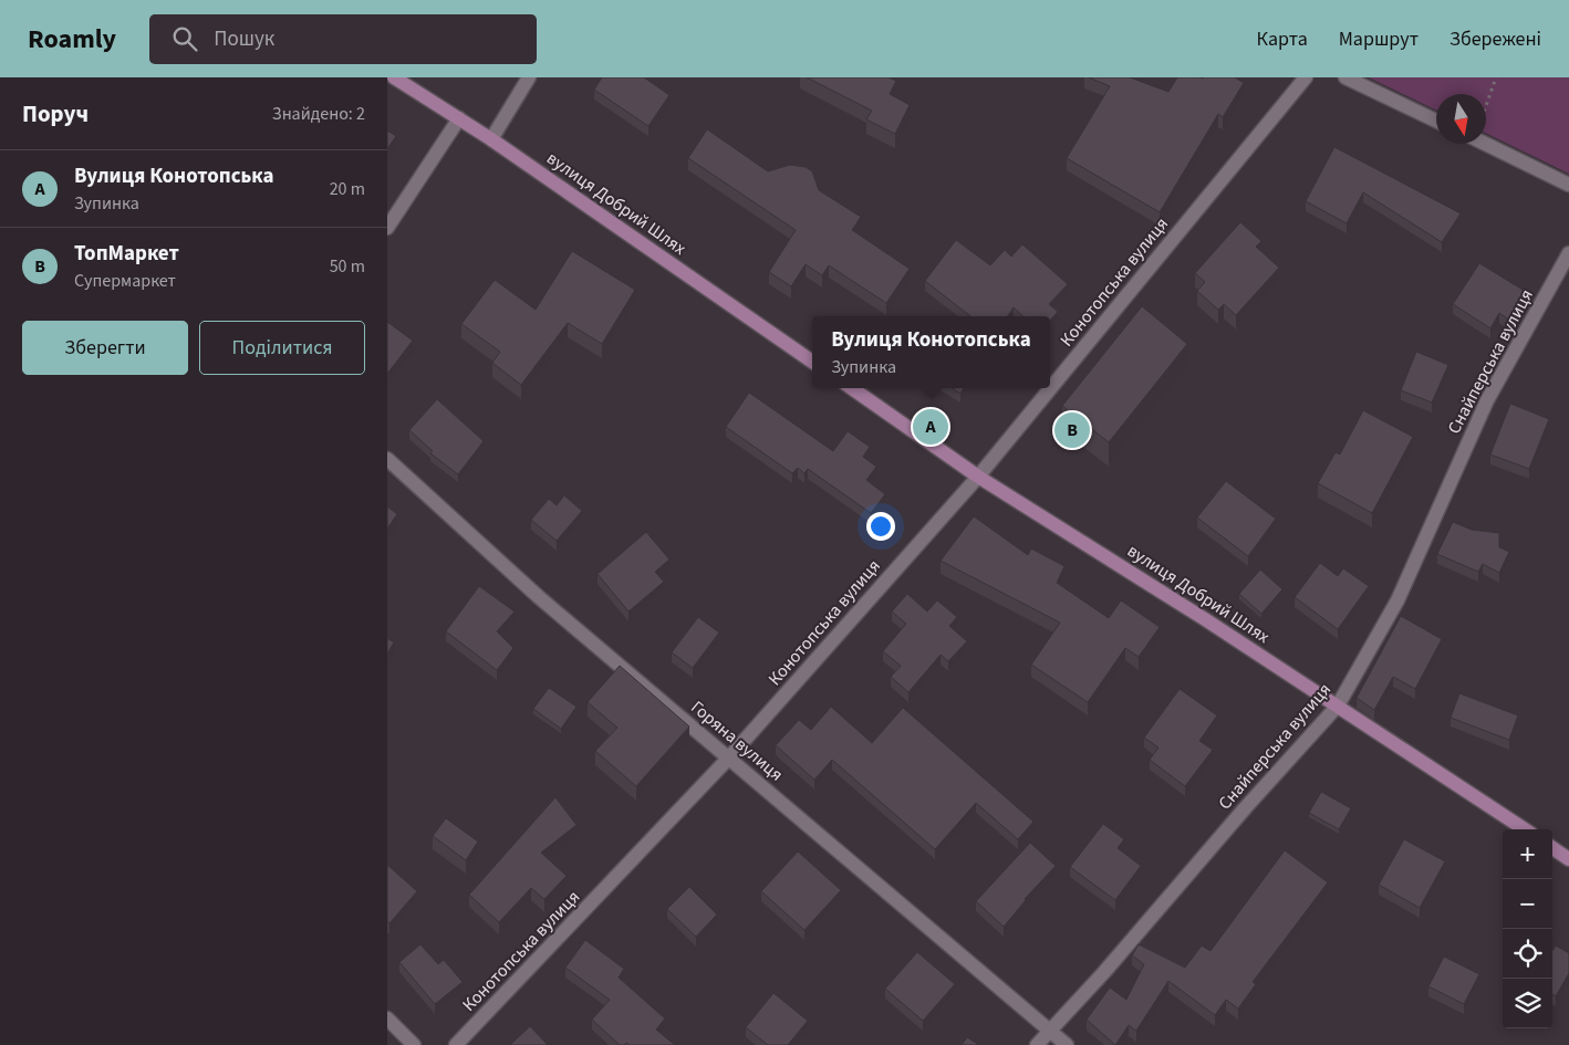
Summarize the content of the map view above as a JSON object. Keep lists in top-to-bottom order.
{
  "streets": {
    "street": [
      "вулиця Добрий Шлях",
      "Конотопська вулиця",
      "Снайперська вулиця",
      "Горяна вулиця"
    ]
  },
  "crossings": [
    ["вулиця Добрий Шлях", "Конотопська вулиця"],
    ["вулиця Добрий Шлях", "Снайперська вулиця"],
    ["Конотопська вулиця", "Горяна вулиця"],
    ["Снайперська вулиця", "Горяна вулиця"]
  ],
  "north": "bottom",
  "page": {
    "header": "Roamly",
    "search": "Пошук",
    "nav": ["Карта", "Маршрут", "Збережені"],
    "heading": ["Поруч", "Знайдено: 2"],
    "list": [
      {
        "mark": "A",
        "name": "Вулиця Конотопська",
        "note": "Зупинка",
        "value": "20 m"
      },
      {
        "mark": "B",
        "name": "ТопМаркет",
        "note": "Супермаркет",
        "value": "50 m"
      }
    ],
    "buttons": ["Зберегти", "Поділитися"],
    "popup": ["Вулиця Конотопська", "Зупинка"],
    "pins": ["A", "B"],
    "map_buttons": ["+", "−"]
  }
}
